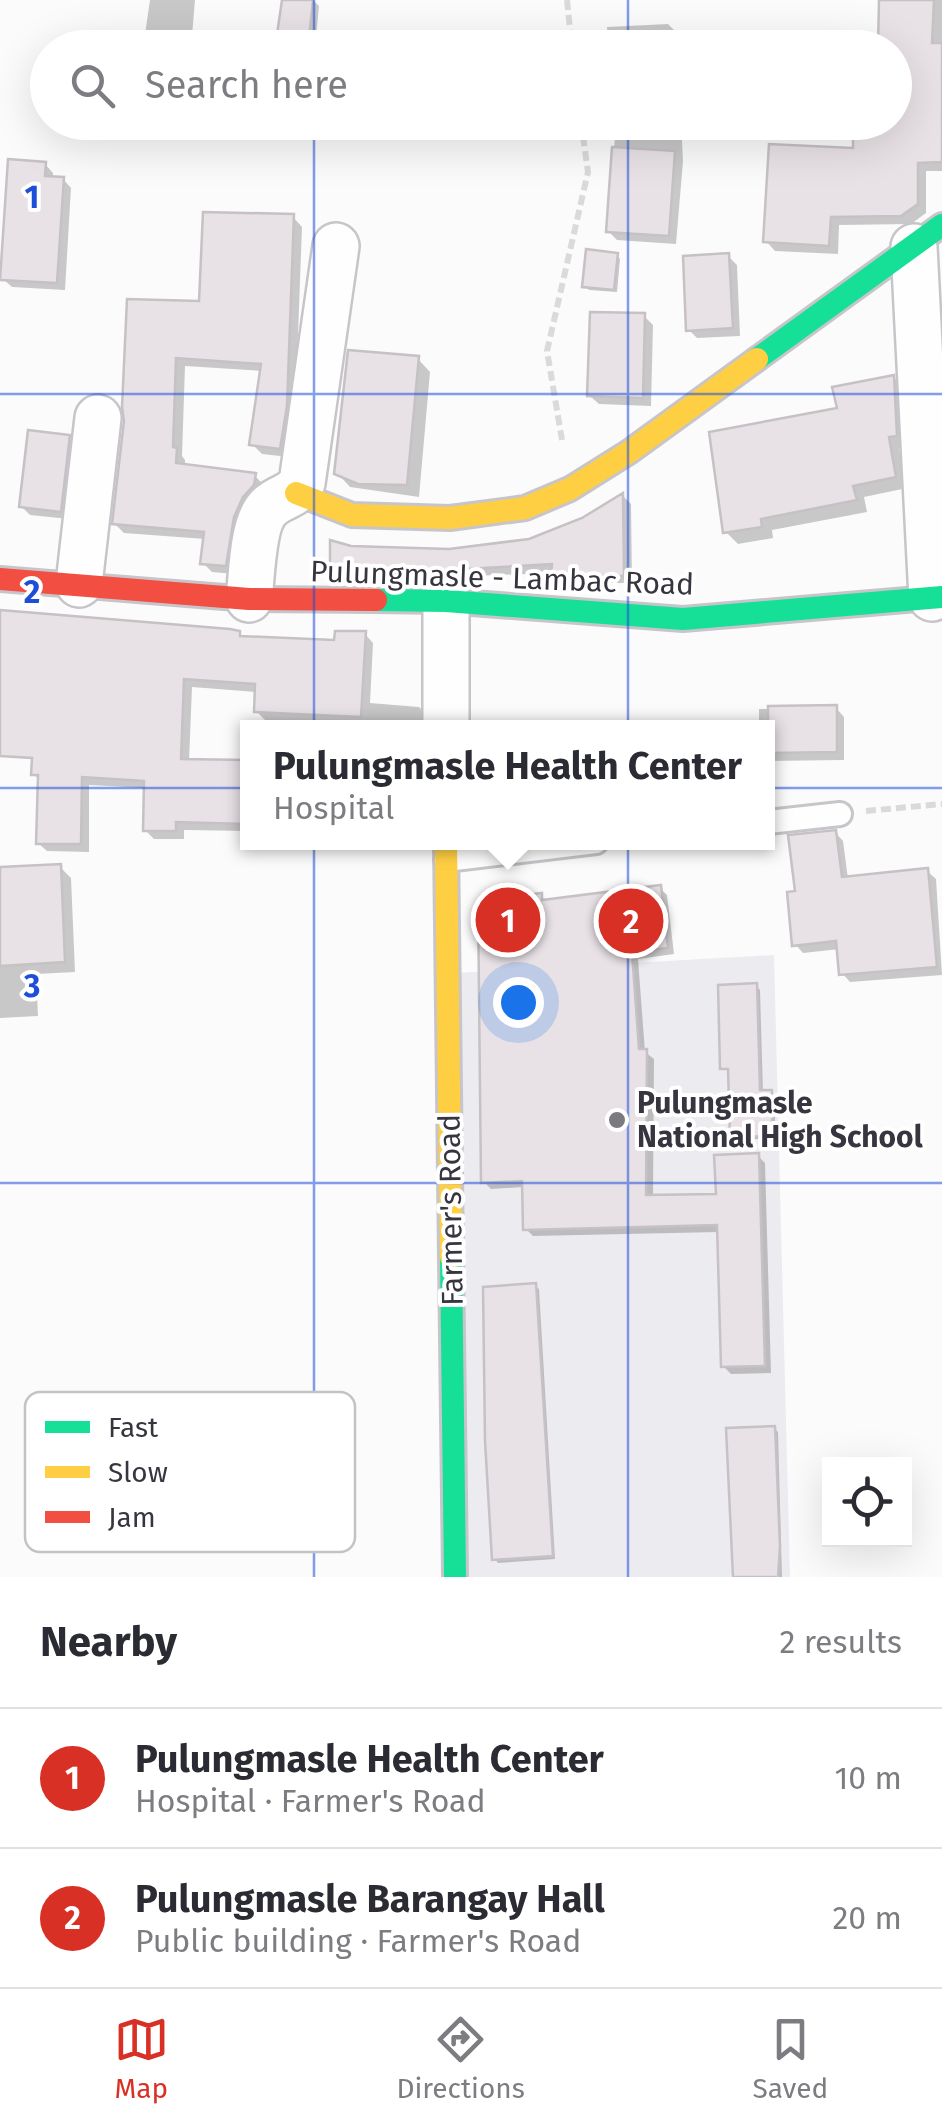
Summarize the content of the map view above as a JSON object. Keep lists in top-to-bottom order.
{
  "streets": {
    "street": ["Pulungmasle - Lambac Road", "Farmer's Road"]
  },
  "places": ["Pulungmasle National High School"],
  "legend": ["Fast", "Slow", "Jam"],
  "page": {
    "search": "Search here",
    "popup": ["Pulungmasle Health Center", "Hospital"],
    "pins": ["1", "2"],
    "heading": ["Nearby", "2 results"],
    "list": [
      {
        "mark": "1",
        "name": "Pulungmasle Health Center",
        "note": "Hospital · Farmer's Road",
        "value": "10 m"
      },
      {
        "mark": "2",
        "name": "Pulungmasle Barangay Hall",
        "note": "Public building · Farmer's Road",
        "value": "20 m"
      }
    ],
    "nav": ["Map", "Directions", "Saved"]
  },
  "grid": {
    "rows": ["1", "2", "3"]
  }
}
